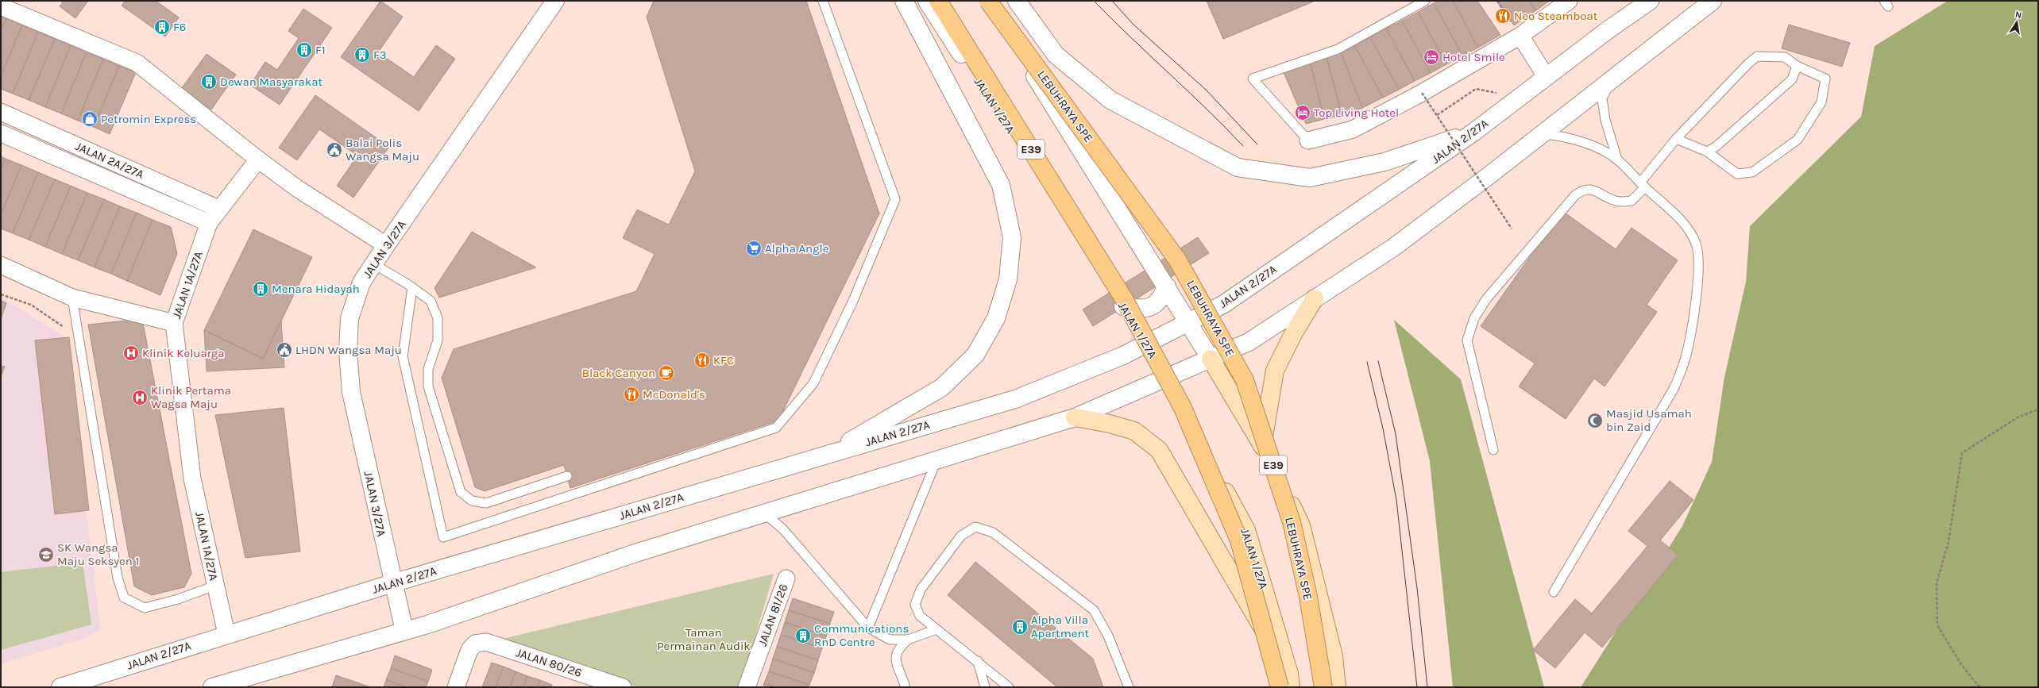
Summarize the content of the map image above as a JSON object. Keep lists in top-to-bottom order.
{
  "streets": {
    "highway": ["LEBUHRAYA SPE", "E39"],
    "main road": ["JALAN 1/27A", "JALAN 2/27A", "JALAN 3/27A"],
    "street": [
      "JALAN 2A/27A",
      "JALAN 1A/27A",
      "JALAN 81/26",
      "JALAN 80/26"
    ]
  },
  "crossings": [
    ["JALAN 1/27A", "JALAN 2/27A"],
    ["JALAN 1/27A", "E39"],
    ["JALAN 2/27A", "JALAN 3/27A"],
    ["JALAN 2/27A", "JALAN 1A/27A"],
    ["JALAN 2A/27A", "JALAN 1A/27A"]
  ],
  "parks": ["Taman Permainan Audik"],
  "places": {
    "restaurant": ["Neo Steamboat", "KFC", "McDonald's"],
    "building": [
      "F6",
      "F1",
      "F3",
      "Dewan Masyarakat",
      "Menara Hidayah",
      "Alpha Villa Apartment",
      "Communications RnD Centre"
    ],
    "hotel": ["Hotel Smile", "Top Living Hotel"],
    "shop": ["Petromin Express"],
    "public building": ["Balai Polis Wangsa Maju", "LHDN Wangsa Maju"],
    "supermarket": ["Alpha Angle"],
    "hospital": ["Klinik Keluarga", "Klinik Pertama Wagsa Maju"],
    "cafe": ["Black Canyon"],
    "mosque": ["Masjid Usamah bin Zaid"],
    "school or university": ["SK Wangsa Maju Seksyen 1"]
  },
  "north": "top"
}
